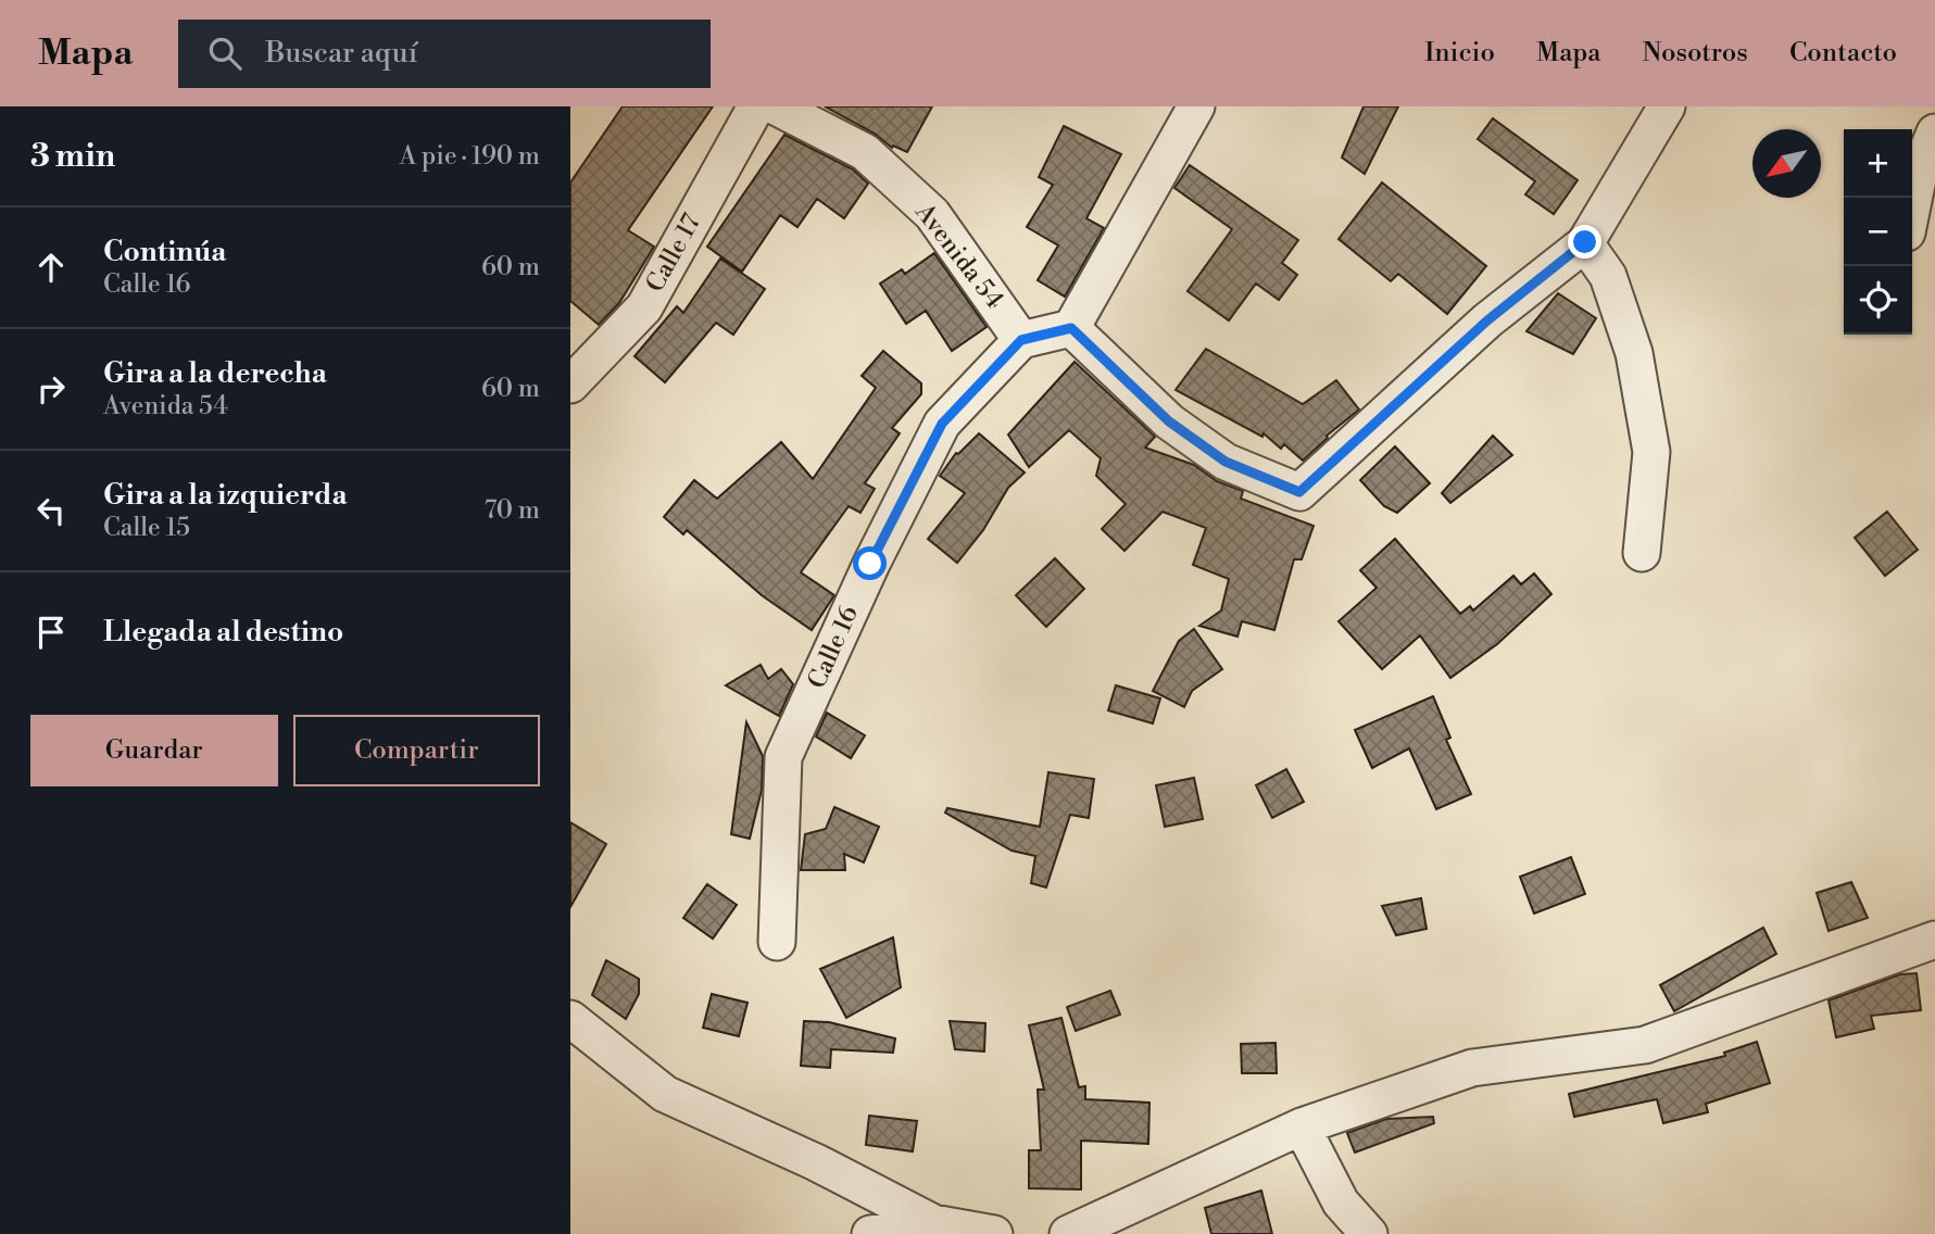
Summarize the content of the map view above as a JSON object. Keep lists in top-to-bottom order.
{
  "streets": {
    "street": ["Calle 17", "Avenida 54", "Calle 16"]
  },
  "crossings": [
    ["Avenida 54", "Calle 16"]
  ],
  "north": "bottom left",
  "page": {
    "header": "Mapa",
    "search": "Buscar aquí",
    "nav": [
      "Inicio",
      "Mapa",
      "Nosotros",
      "Contacto"
    ],
    "heading": ["3 min", "A pie · 190 m"],
    "map_buttons": ["+", "−"],
    "list": [
      ["Continúa", "Calle 16", "60 m"],
      ["Gira a la derecha", "Avenida 54", "60 m"],
      ["Gira a la izquierda", "Calle 15", "70 m"],
      "Llegada al destino"
    ],
    "buttons": ["Guardar", "Compartir"]
  }
}
